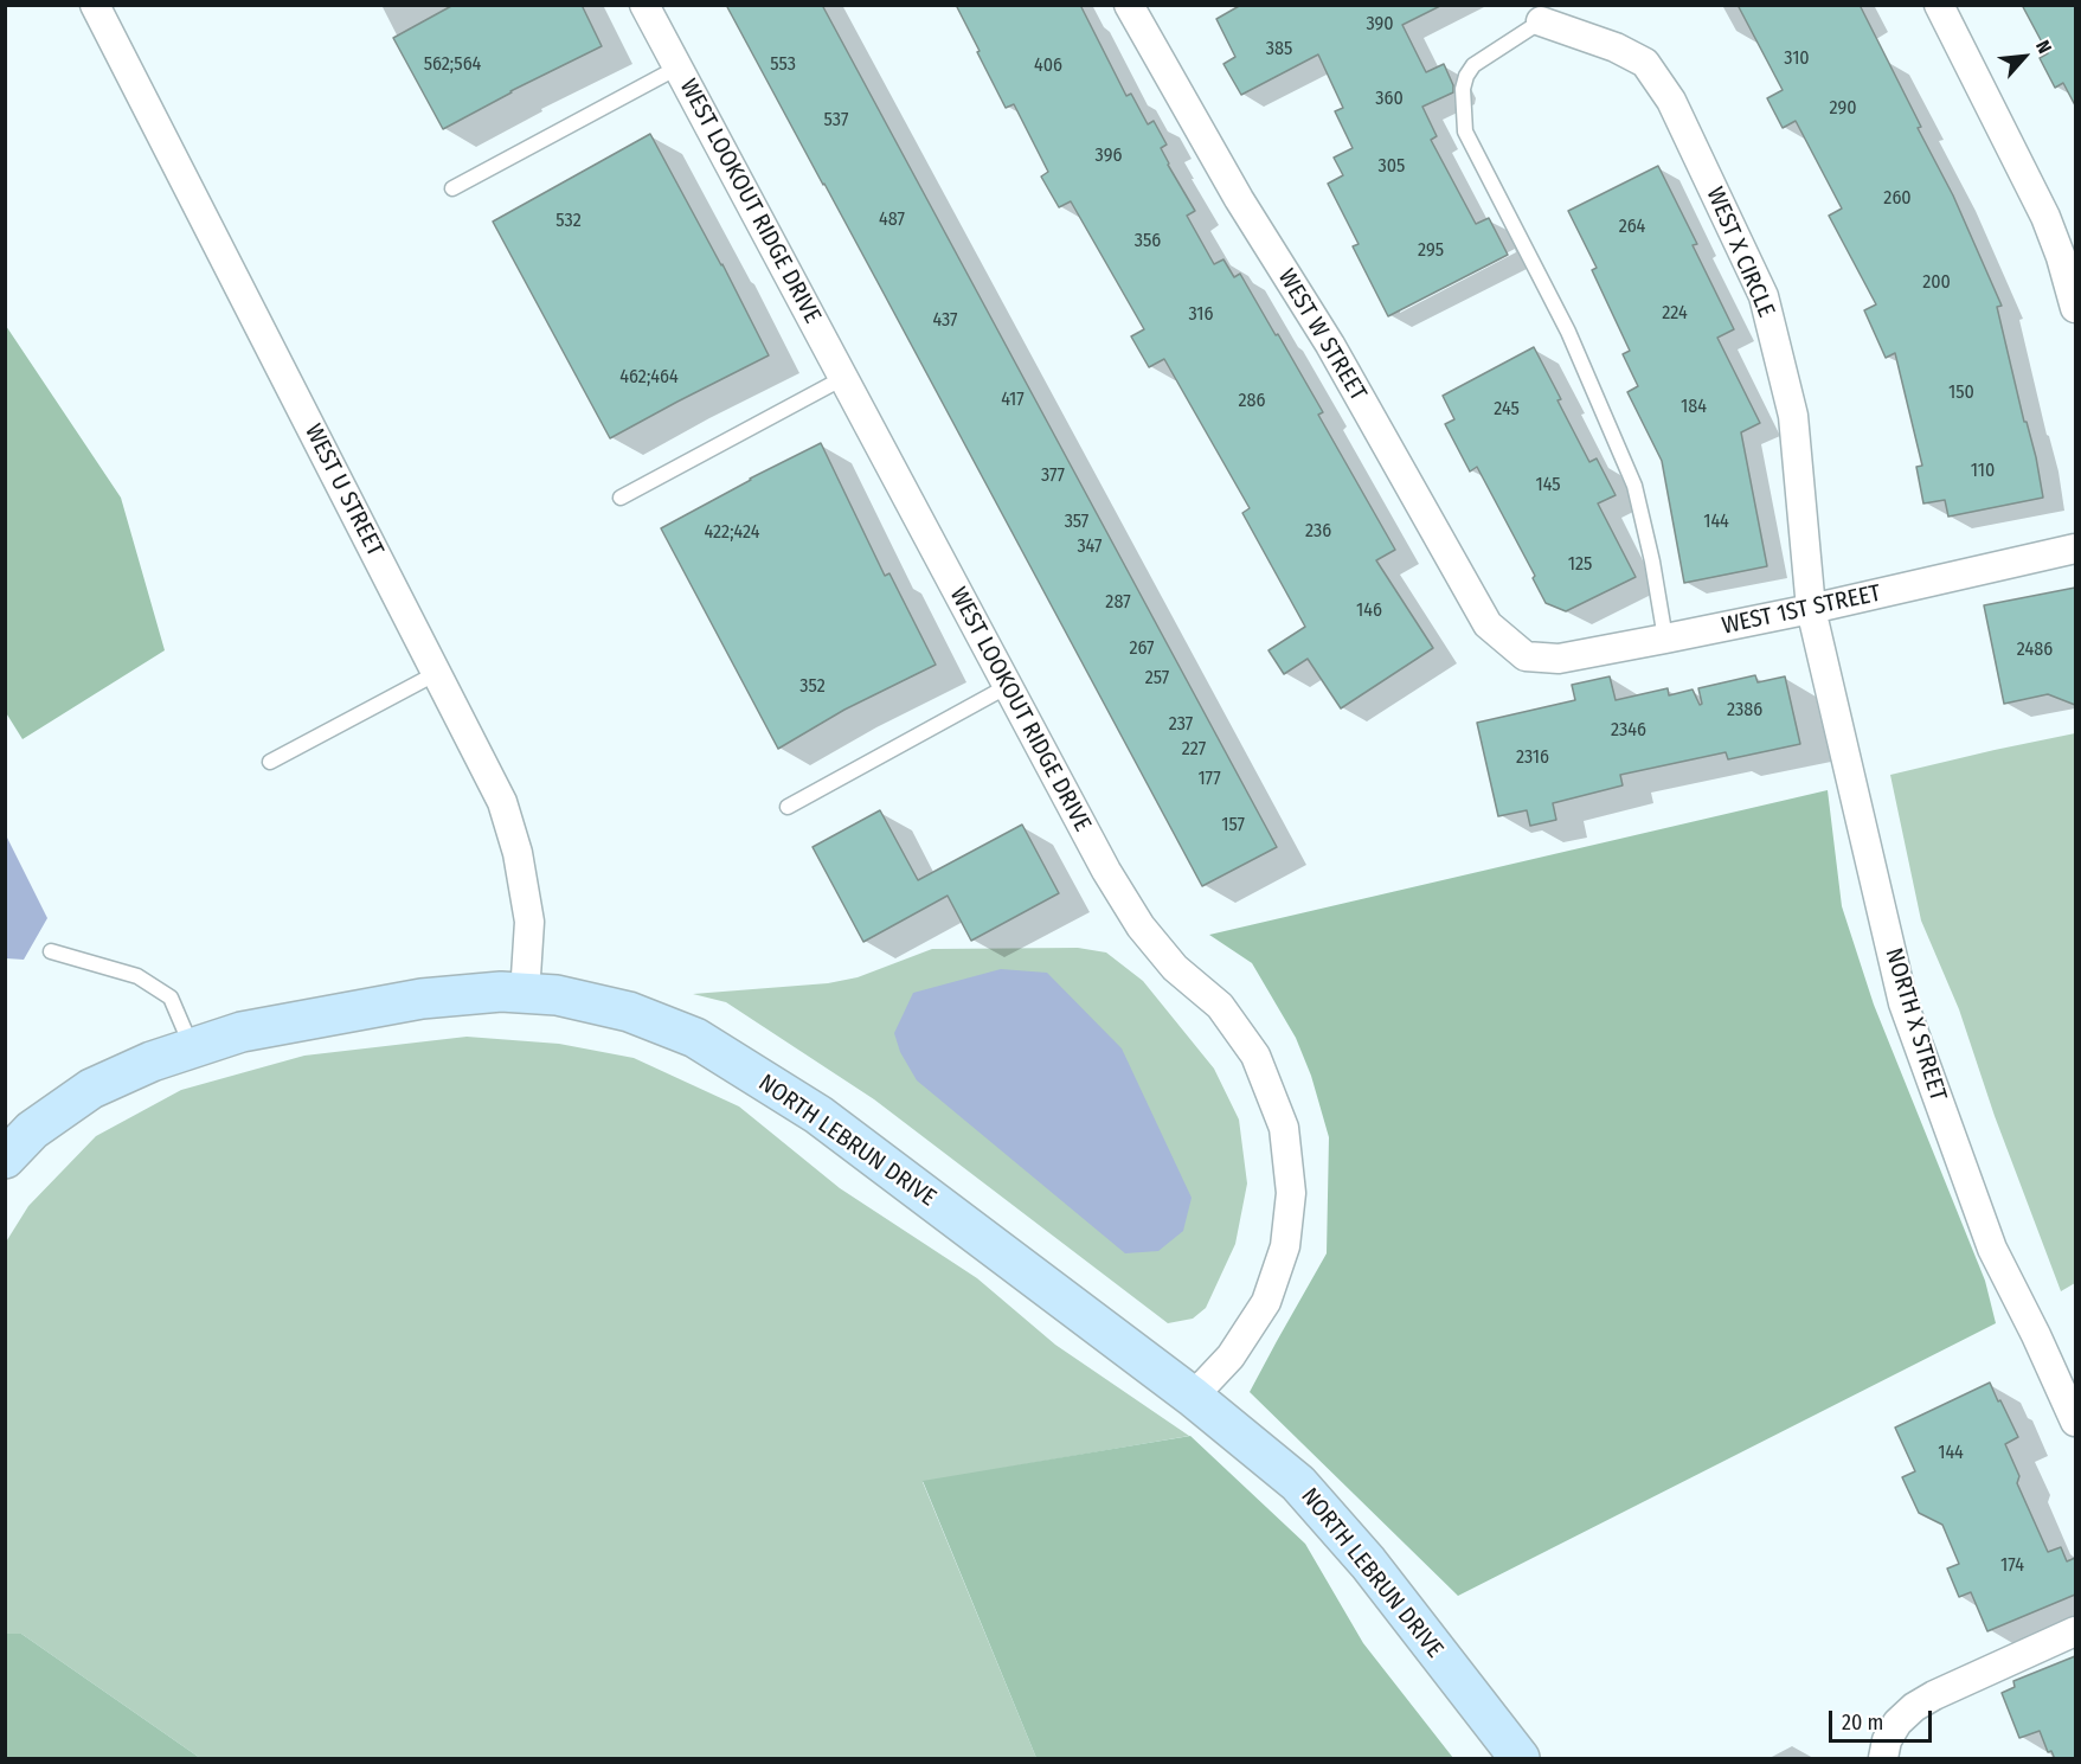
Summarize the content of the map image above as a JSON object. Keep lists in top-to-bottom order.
{
  "streets": {
    "street": [
      "WEST LOOKOUT RIDGE DRIVE",
      "WEST X CIRCLE",
      "WEST W STREET",
      "WEST U STREET",
      "WEST 1ST STREET",
      "NORTH X STREET",
      "NORTH LEBRUN DRIVE"
    ]
  },
  "crossings": [
    ["WEST LOOKOUT RIDGE DRIVE", "NORTH LEBRUN DRIVE"],
    ["WEST X CIRCLE", "WEST 1ST STREET"],
    ["WEST X CIRCLE", "NORTH X STREET"],
    ["WEST W STREET", "WEST 1ST STREET"],
    ["WEST U STREET", "NORTH LEBRUN DRIVE"],
    ["WEST 1ST STREET", "NORTH X STREET"]
  ],
  "house_numbers": [
    "390",
    "385",
    "310",
    "562;564",
    "553",
    "406",
    "360",
    "290",
    "537",
    "396",
    "305",
    "260",
    "487",
    "532",
    "264",
    "356",
    "295",
    "200",
    "224",
    "316",
    "437",
    "462;464",
    "150",
    "417",
    "286",
    "184",
    "245",
    "110",
    "377",
    "145",
    "357",
    "144",
    "236",
    "422;424",
    "347",
    "125",
    "287",
    "146",
    "267",
    "2486",
    "257",
    "352",
    "2386",
    "237",
    "2346",
    "227",
    "2316",
    "177",
    "157",
    "144",
    "174"
  ],
  "scale_bar": "20 m",
  "north": "top right"
}
